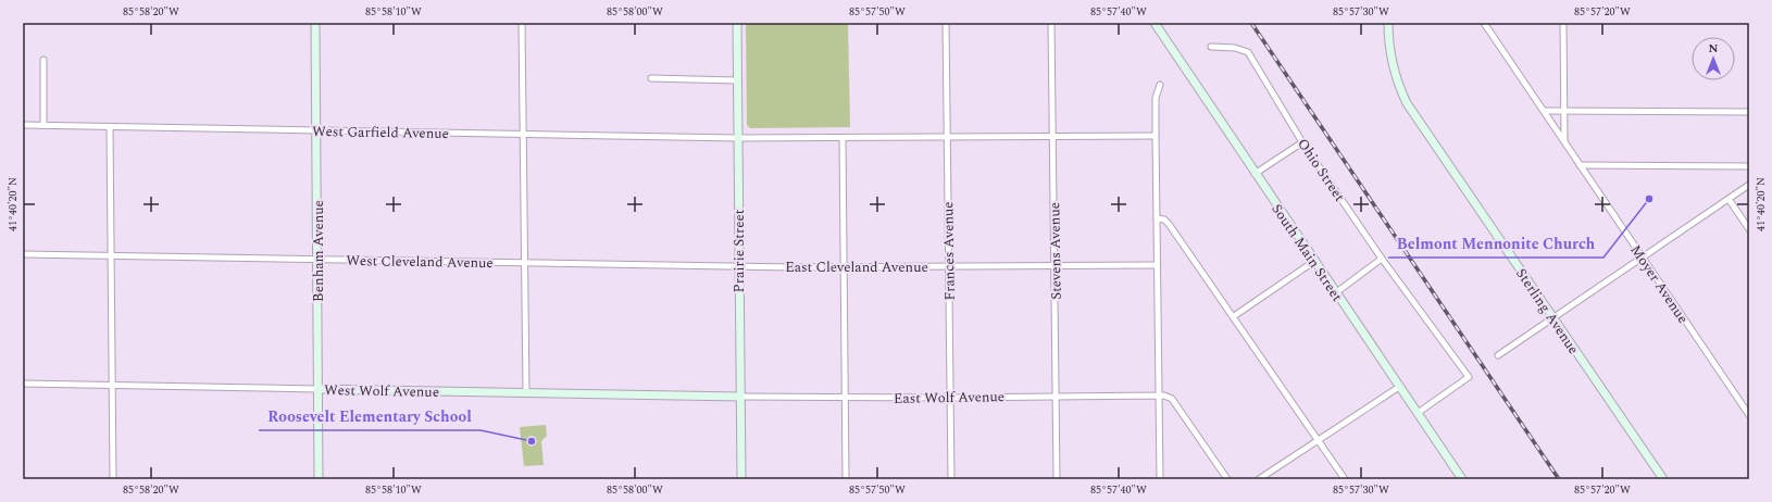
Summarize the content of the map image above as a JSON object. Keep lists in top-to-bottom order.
{
  "streets": {
    "main road": [
      "Benham Avenue",
      "Prairie Street",
      "South Main Street",
      "Sterling Avenue",
      "West Wolf Avenue"
    ],
    "street": [
      "West Garfield Avenue",
      "Ohio Street",
      "Frances Avenue",
      "Stevens Avenue",
      "West Cleveland Avenue",
      "East Cleveland Avenue",
      "Moyer Avenue",
      "East Wolf Avenue"
    ]
  },
  "crossings": [
    ["West Garfield Avenue", "Benham Avenue"],
    ["West Garfield Avenue", "Prairie Street"],
    ["West Garfield Avenue", "Frances Avenue"],
    ["West Garfield Avenue", "Stevens Avenue"],
    ["Ohio Street", "South Main Street"],
    ["Benham Avenue", "West Cleveland Avenue"],
    ["Benham Avenue", "West Wolf Avenue"],
    ["Prairie Street", "West Cleveland Avenue"],
    ["Prairie Street", "East Cleveland Avenue"],
    ["Prairie Street", "West Wolf Avenue"],
    ["Prairie Street", "East Wolf Avenue"],
    ["Frances Avenue", "East Cleveland Avenue"],
    ["Frances Avenue", "East Wolf Avenue"],
    ["Stevens Avenue", "East Cleveland Avenue"],
    ["Stevens Avenue", "East Wolf Avenue"],
    ["West Cleveland Avenue", "East Cleveland Avenue"],
    ["West Wolf Avenue", "East Wolf Avenue"]
  ],
  "places": ["Belmont Mennonite Church", "Roosevelt Elementary School"],
  "north": "top",
  "coordinates": [
    "85°58'20\"W",
    "85°58'10\"W",
    "85°58'00\"W",
    "85°57'50\"W",
    "85°57'40\"W",
    "85°57'30\"W",
    "85°57'20\"W",
    "41°40'20\"N"
  ]
}
